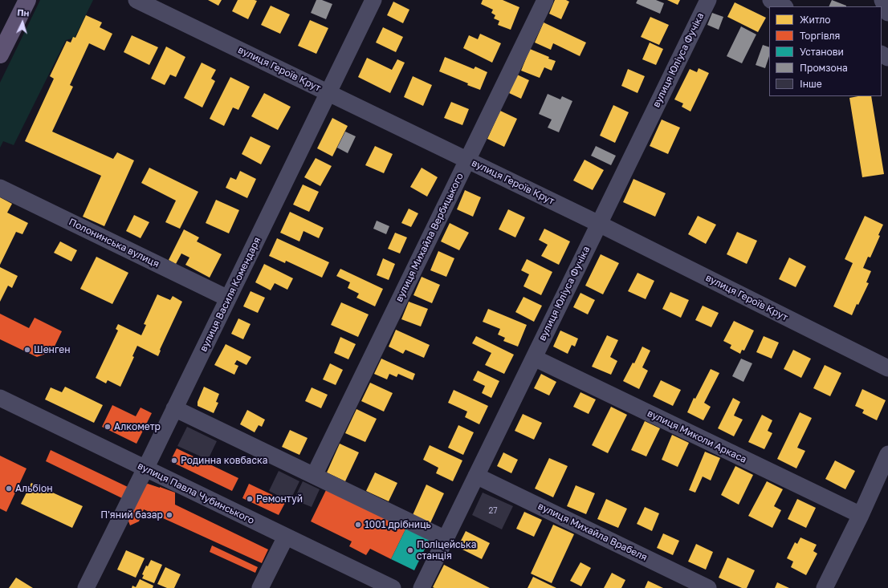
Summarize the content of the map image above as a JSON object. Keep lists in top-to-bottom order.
{
  "streets": {
    "street": [
      "вулиця Юліуса Фучіка",
      "вулиця Героїв Крут",
      "вулиця Михайла Вербицького",
      "Полонинська вулиця",
      "вулиця Василя Комендаря",
      "вулиця Миколи Аркаса",
      "вулиця Павла Чубинського",
      "вулиця Михайла Врабеля"
    ]
  },
  "crossings": [
    ["вулиця Юліуса Фучіка", "вулиця Героїв Крут"],
    ["вулиця Юліуса Фучіка", "вулиця Миколи Аркаса"],
    ["вулиця Юліуса Фучіка", "вулиця Михайла Врабеля"],
    ["вулиця Героїв Крут", "вулиця Михайла Вербицького"],
    ["вулиця Героїв Крут", "вулиця Василя Комендаря"],
    ["Полонинська вулиця", "вулиця Василя Комендаря"],
    ["вулиця Василя Комендаря", "вулиця Павла Чубинського"]
  ],
  "places": [
    "Шенген",
    "Алкометр",
    "Родинна ковбаска",
    "Альбіон",
    "Ремонтуй",
    "П'яний базар",
    "1001 дрібниць",
    "Поліцейська станція"
  ],
  "house_numbers": ["27"],
  "legend": [
    "Житло",
    "Торгівля",
    "Установи",
    "Промзона",
    "Інше"
  ],
  "north": "top"
}
